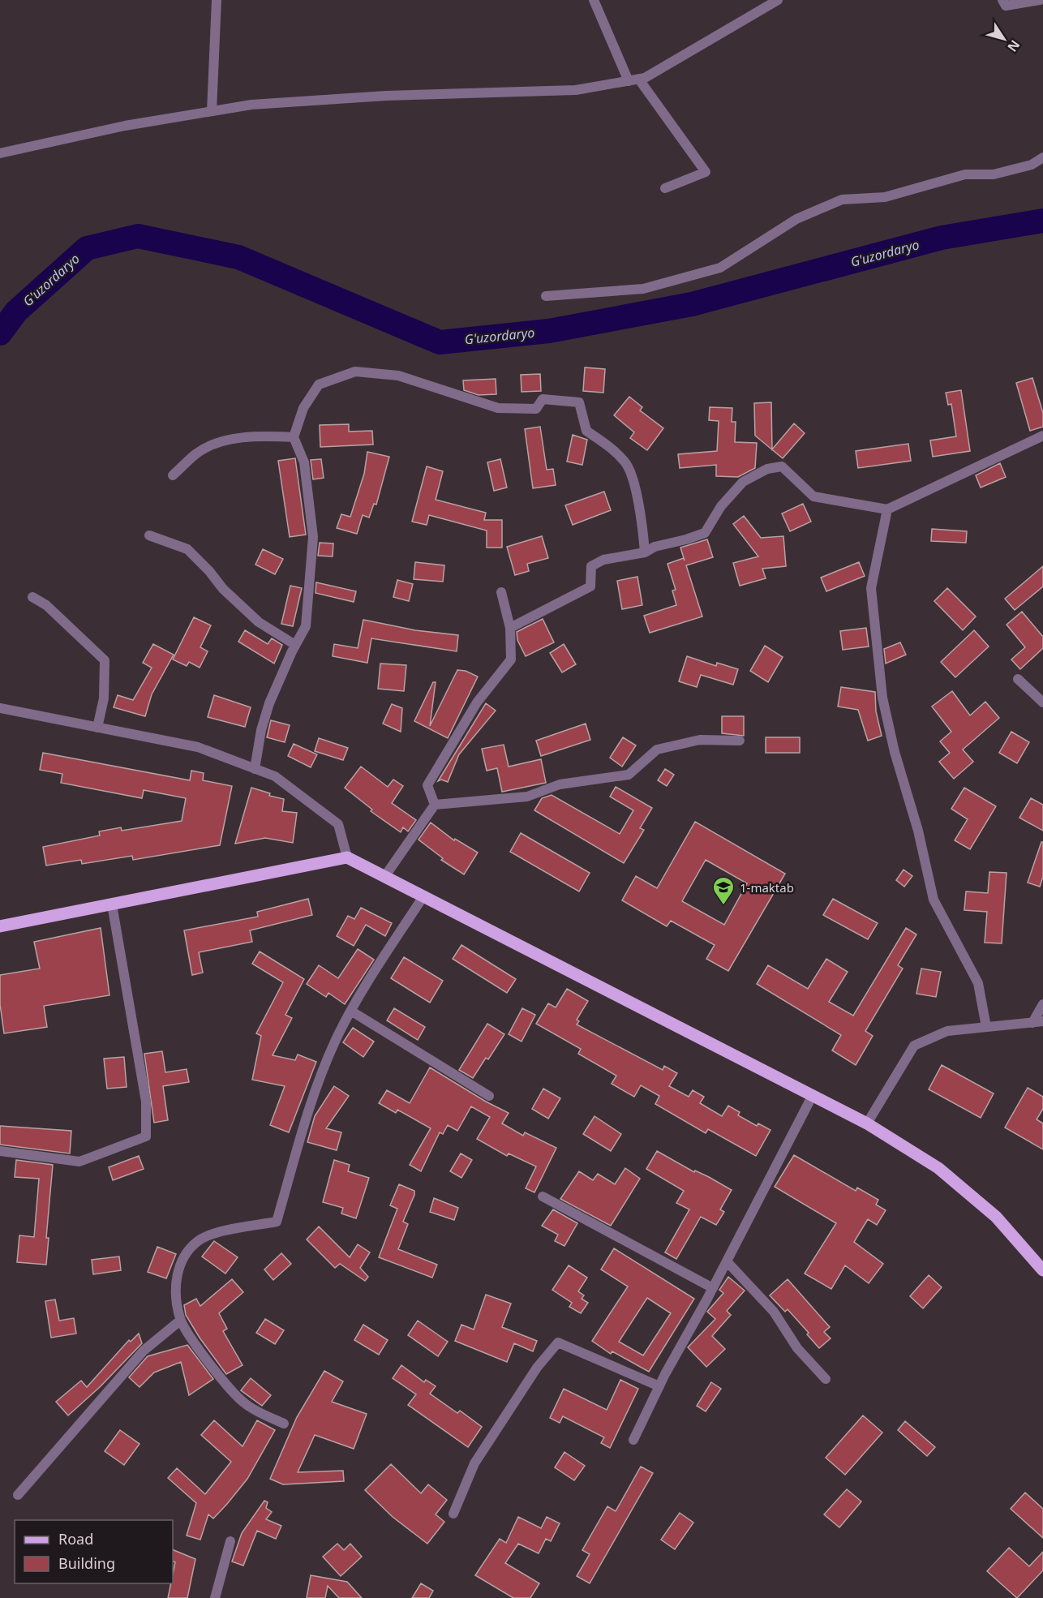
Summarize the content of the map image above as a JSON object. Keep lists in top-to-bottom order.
{
  "water": ["G'uzordaryo"],
  "places": {
    "school or university": ["1-maktab"]
  },
  "legend": ["Road", "Building"],
  "north": "bottom right"
}
